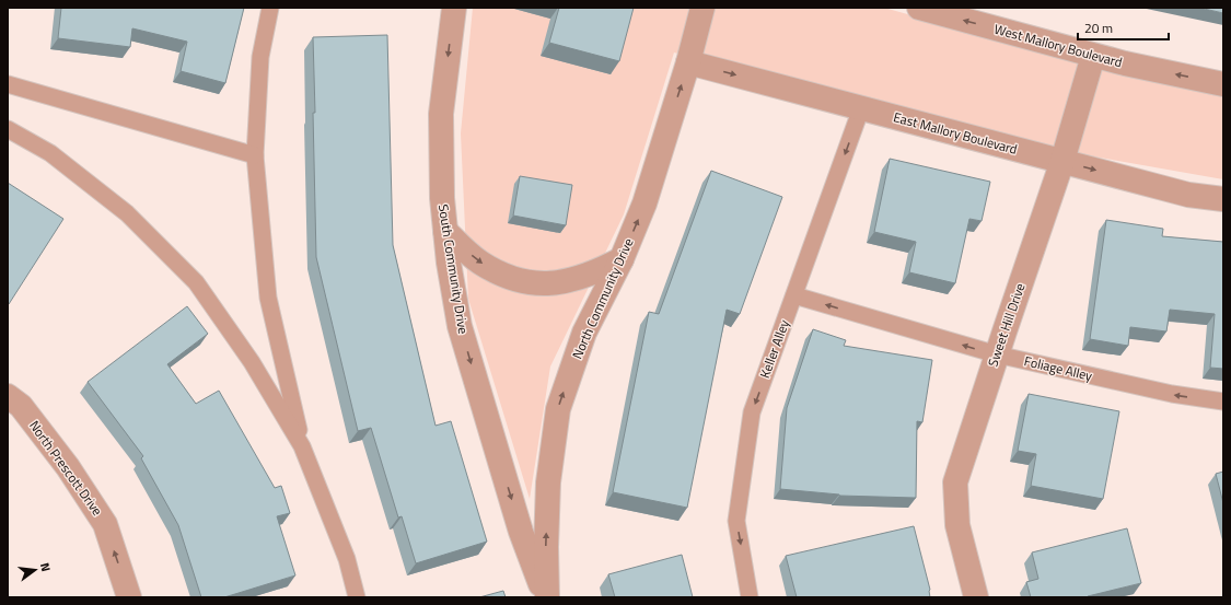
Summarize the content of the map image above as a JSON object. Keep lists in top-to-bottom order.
{
  "streets": {
    "street": [
      "West Mallory Boulevard",
      "East Mallory Boulevard",
      "South Community Drive",
      "North Community Drive",
      "Sweet Hill Drive",
      "North Prescott Drive"
    ],
    "lane": ["Keller Alley", "Foliage Alley"]
  },
  "crossings": [
    ["West Mallory Boulevard", "Sweet Hill Drive"],
    ["East Mallory Boulevard", "North Community Drive"],
    ["East Mallory Boulevard", "Sweet Hill Drive"],
    ["East Mallory Boulevard", "Keller Alley"],
    ["South Community Drive", "North Community Drive"],
    ["Sweet Hill Drive", "Foliage Alley"],
    ["Keller Alley", "Foliage Alley"]
  ],
  "one_way": [
    "West Mallory Boulevard",
    "East Mallory Boulevard",
    "South Community Drive",
    "North Community Drive",
    "Keller Alley",
    "Foliage Alley",
    "North Prescott Drive"
  ],
  "scale_bar": "20 m",
  "north": "right"
}
